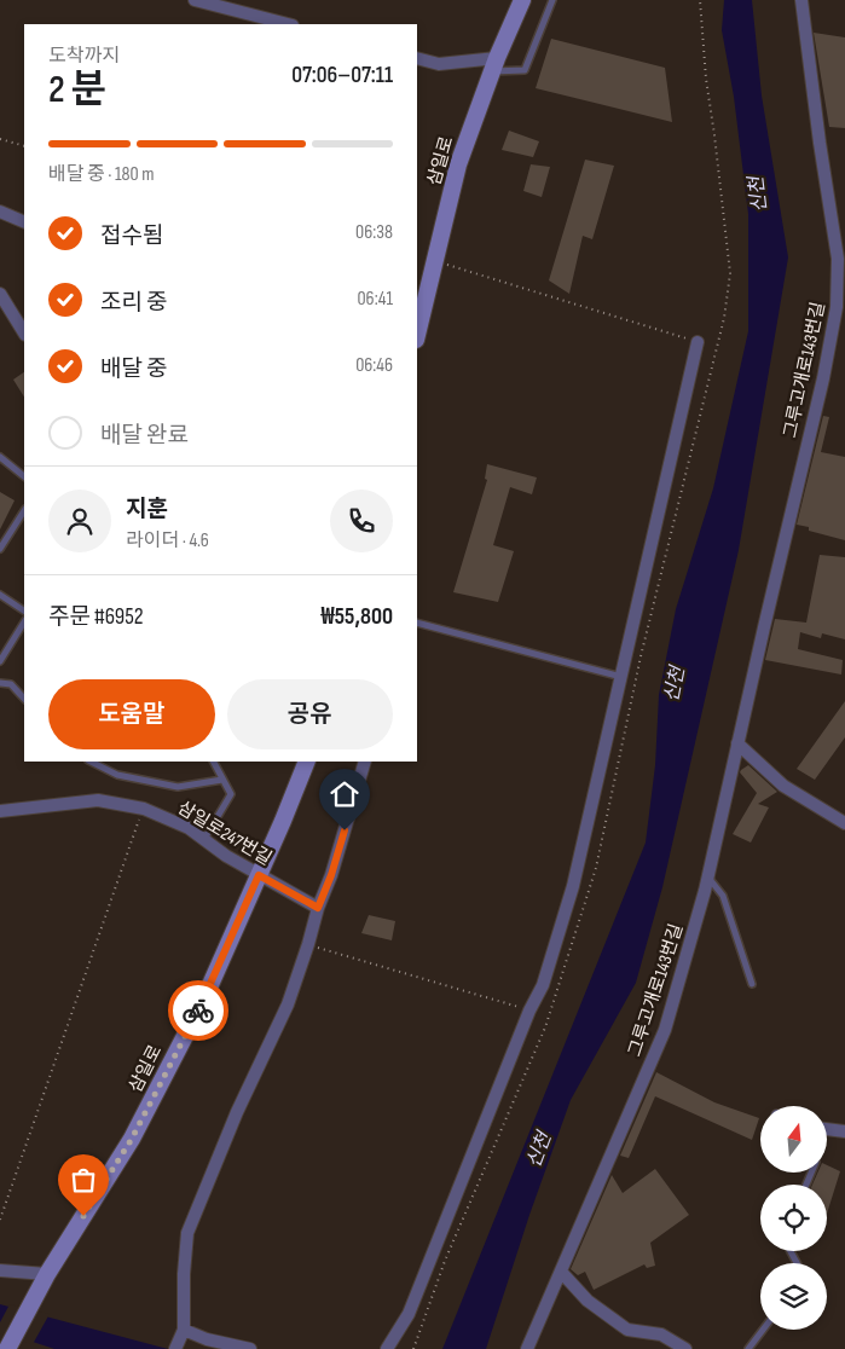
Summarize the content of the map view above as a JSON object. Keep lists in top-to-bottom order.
{
  "streets": {
    "main road": ["삼일로"],
    "street": ["그루고개로143번길", "삼일로247번길"]
  },
  "crossings": [
    ["삼일로", "삼일로247번길"]
  ],
  "water": ["신천"],
  "north": "top",
  "page": {
    "heading": ["2 분", "도착까지", "07:06–07:11"],
    "panel": [
      "지훈",
      "라이더 · 4.6",
      "주문 #6952",
      "₩55,800"
    ],
    "bar": "배달 중 · 180 m",
    "list": [
      ["접수됨", "06:38"],
      ["조리 중", "06:41"],
      ["배달 중", "06:46"],
      "배달 완료"
    ],
    "buttons": ["도움말", "공유"]
  }
}
